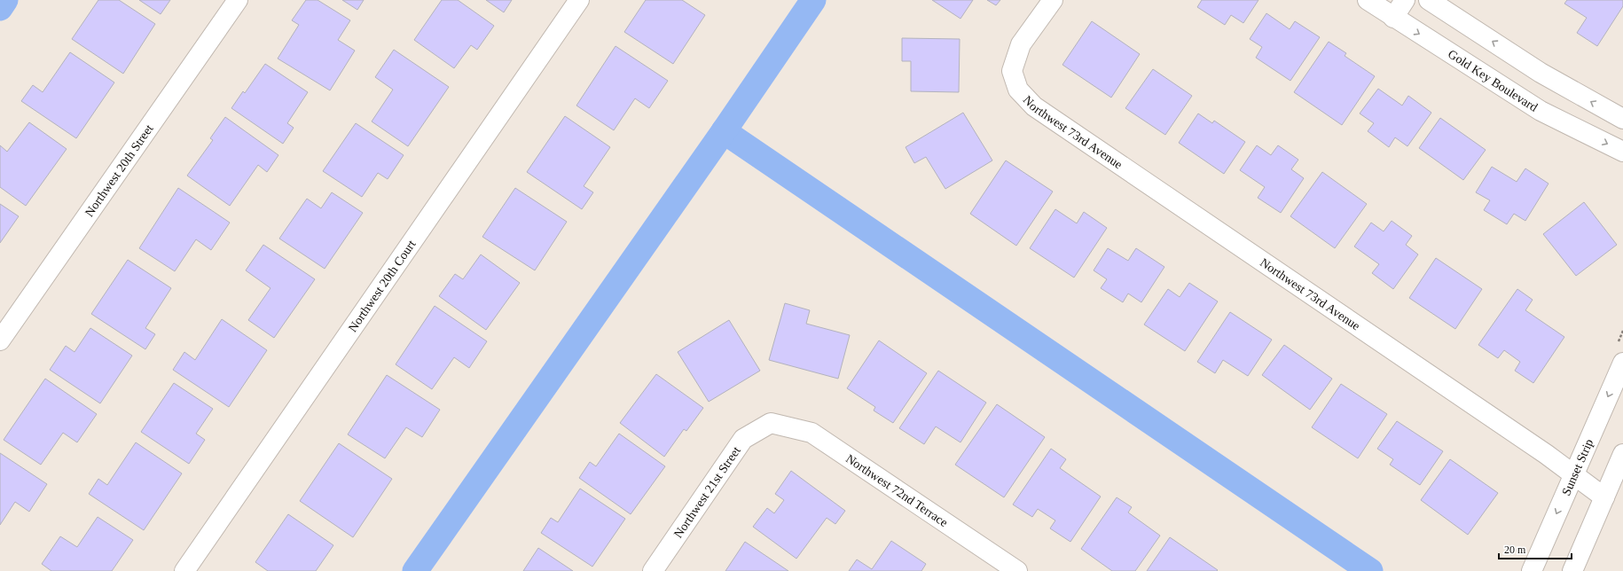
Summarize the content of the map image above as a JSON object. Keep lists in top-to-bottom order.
{
  "streets": {
    "street": [
      "Gold Key Boulevard",
      "Northwest 73rd Avenue",
      "Northwest 20th Street",
      "Northwest 20th Court",
      "Sunset Strip",
      "Northwest 72nd Terrace",
      "Northwest 21st Street"
    ]
  },
  "crossings": [
    ["Northwest 73rd Avenue", "Sunset Strip"],
    ["Northwest 72nd Terrace", "Northwest 21st Street"]
  ],
  "scale_bar": "20 m"
}
